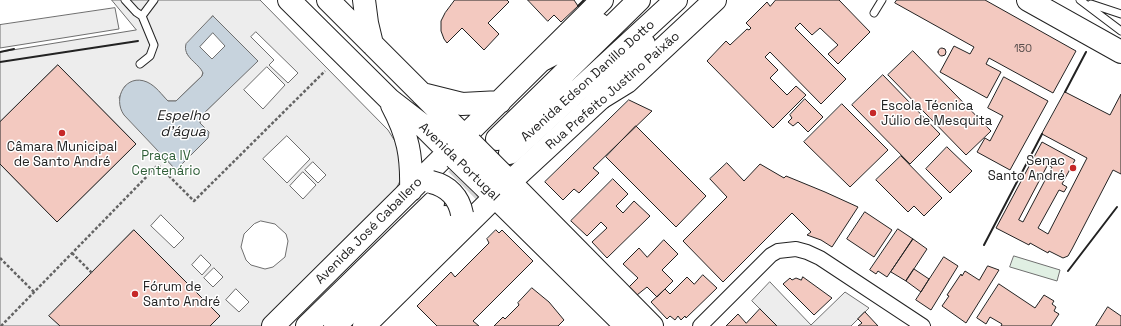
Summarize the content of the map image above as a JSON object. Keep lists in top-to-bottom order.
{
  "streets": {
    "main road": [
      "Avenida Edson Danillo Dotto",
      "Rua Prefeito Justino Paixão",
      "Avenida Portugal",
      "Avenida José Caballero"
    ]
  },
  "crossings": [
    ["Rua Prefeito Justino Paixão", "Avenida Portugal"],
    ["Rua Prefeito Justino Paixão", "Avenida José Caballero"],
    ["Avenida Portugal", "Avenida José Caballero"]
  ],
  "water": ["Espelho d'água"],
  "parks": ["Praça IV Centenário"],
  "places": [
    "Escola Técnica Júlio de Mesquita",
    "Câmara Municipal de Santo André",
    "Senac Santo André",
    "Fórum de Santo André"
  ],
  "house_numbers": ["150"]
}
